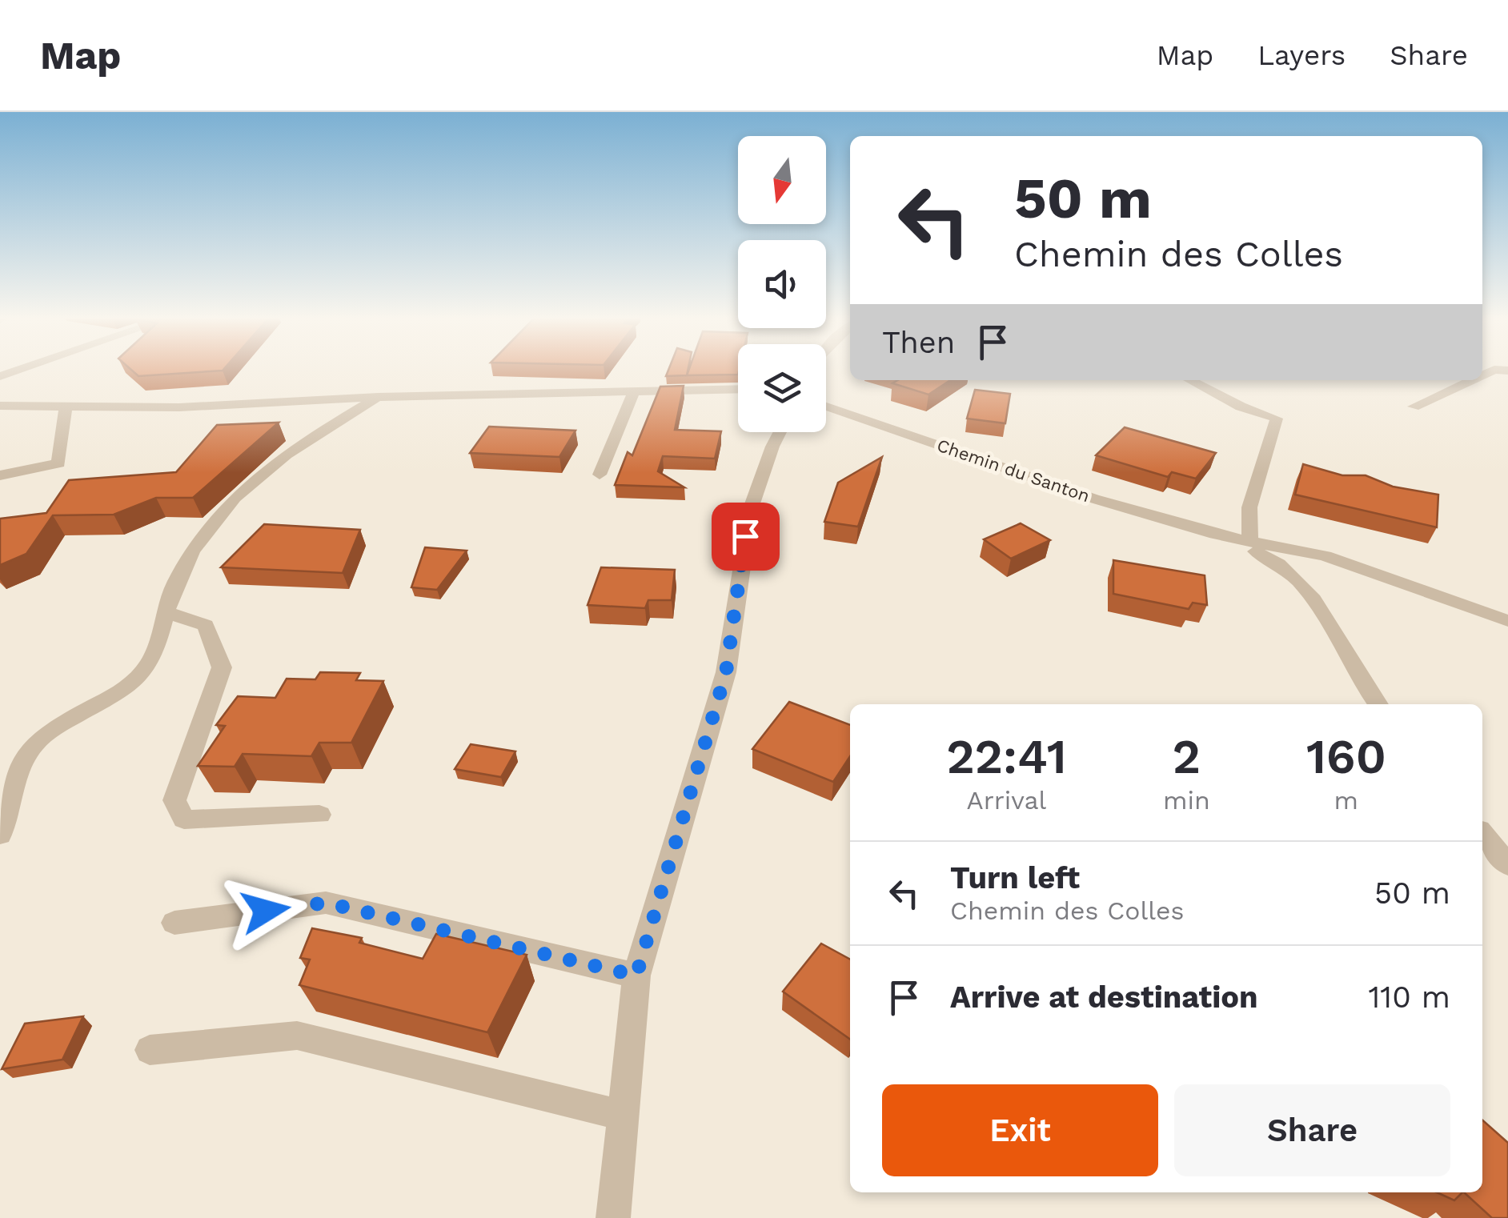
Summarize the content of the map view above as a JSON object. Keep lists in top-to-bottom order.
{
  "streets": {
    "street": ["Chemin du Santon"]
  },
  "north": "bottom",
  "page": {
    "header": "Map",
    "nav": ["Map", "Layers", "Share"],
    "turn": ["50 m", "Chemin des Colles"],
    "then": "Then",
    "eta": [
      "22:41",
      "Arrival",
      "2",
      "min",
      "160",
      "m"
    ],
    "list": [
      {
        "name": "Turn left",
        "note": "Chemin des Colles",
        "value": "50 m"
      },
      {
        "name": "Arrive at destination",
        "value": "110 m"
      }
    ],
    "buttons": ["Exit", "Share"]
  }
}
